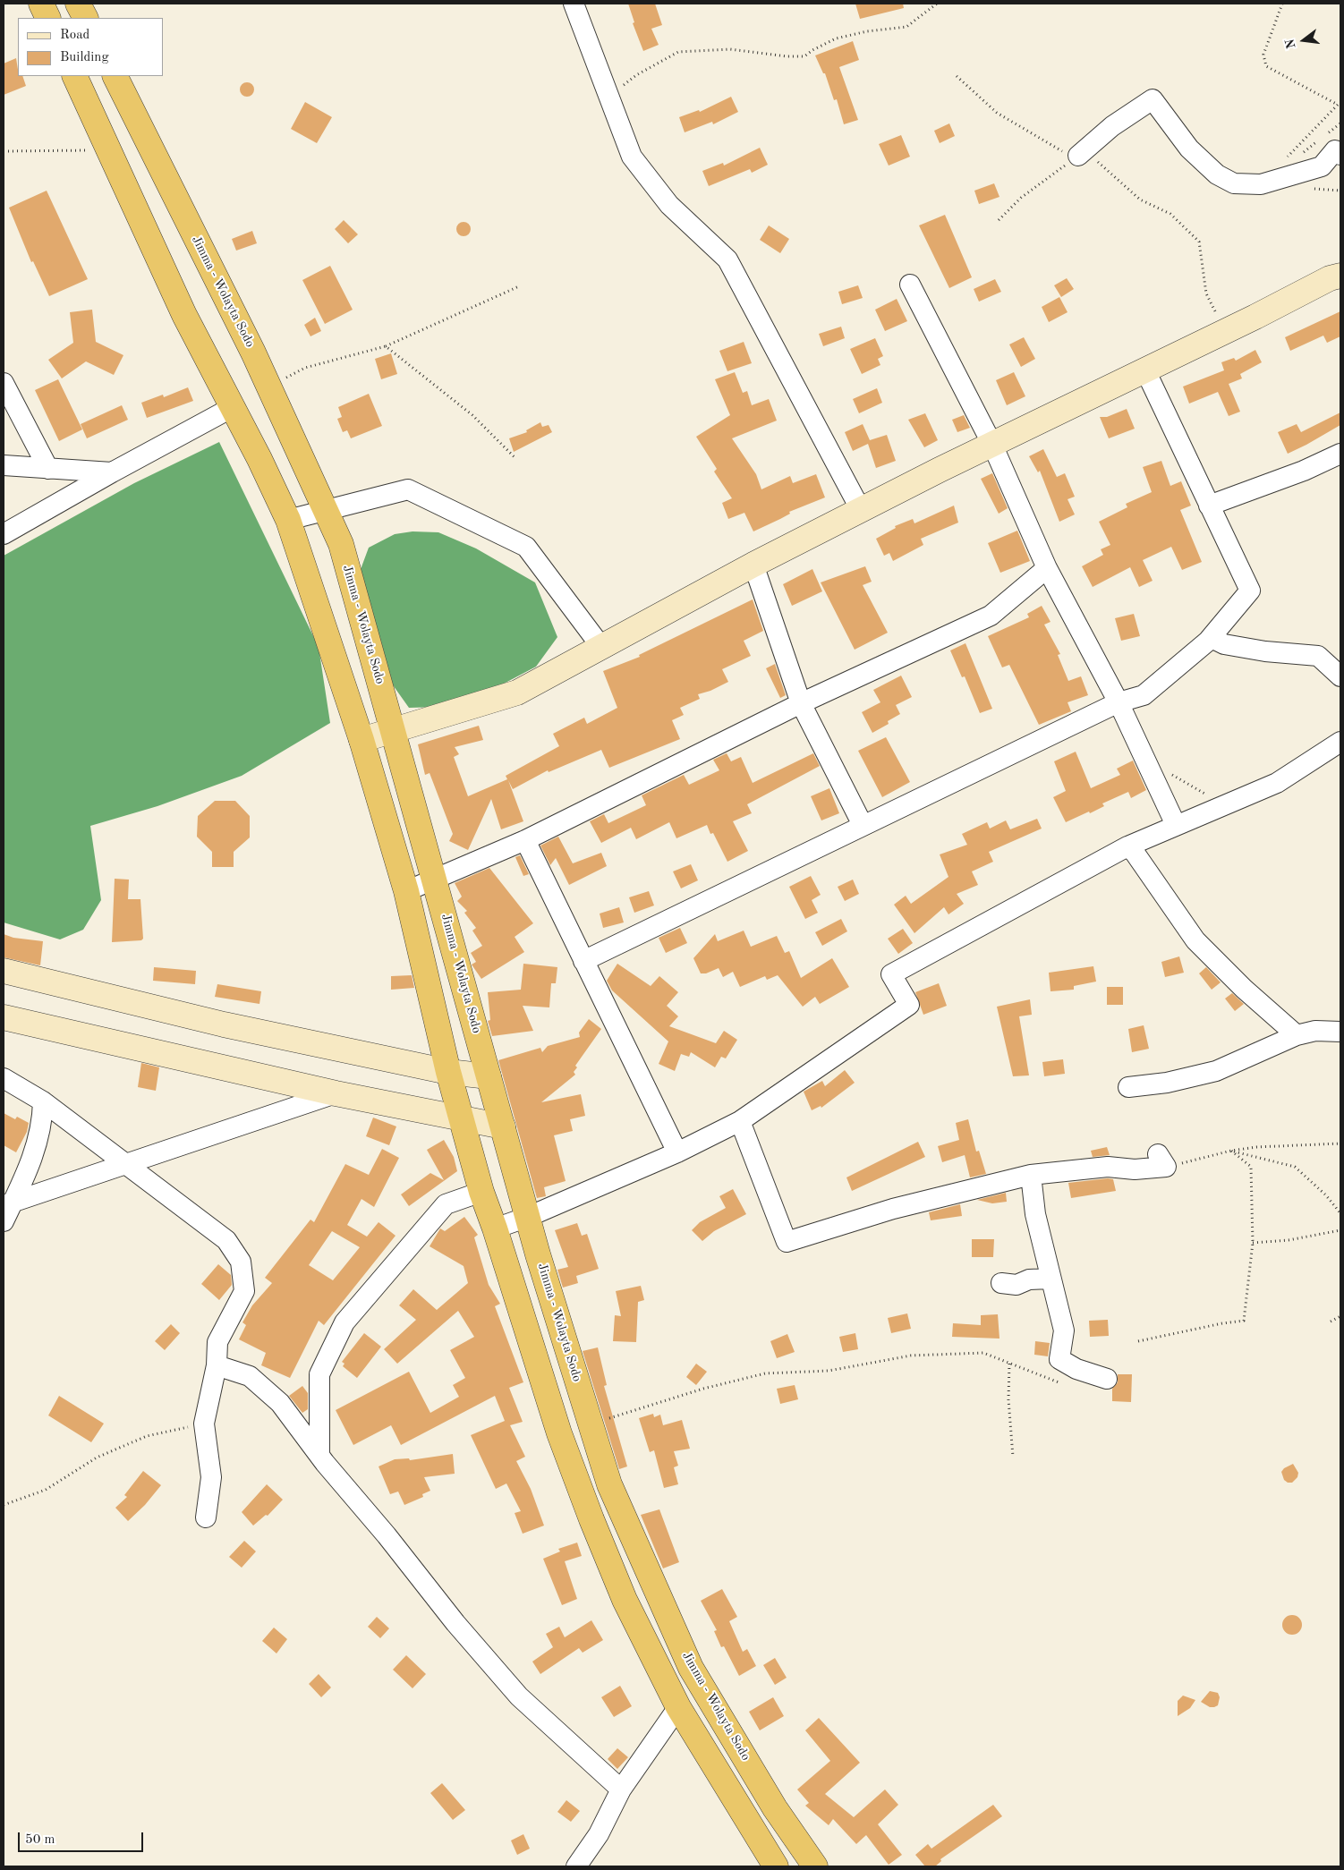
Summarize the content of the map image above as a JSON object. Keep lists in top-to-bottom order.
{
  "streets": {
    "highway": ["Jimma - Wolayta Sodo"]
  },
  "legend": ["Road", "Building"],
  "scale_bar": "50 m",
  "north": "left"
}
